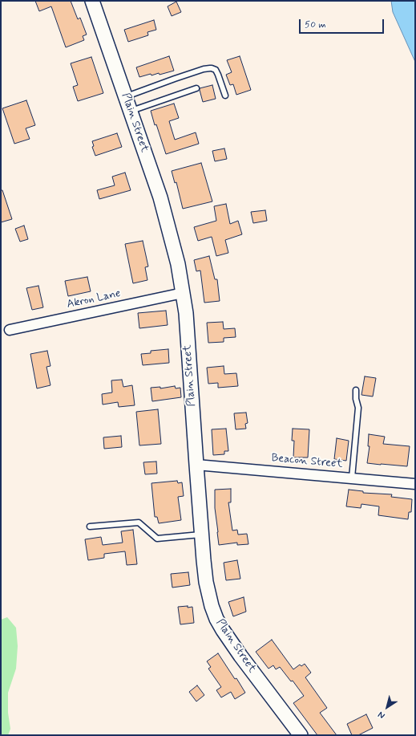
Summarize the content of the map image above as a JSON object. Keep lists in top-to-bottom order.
{
  "streets": {
    "main road": ["Plain Street"],
    "street": ["Akron Lane", "Beacon Street"]
  },
  "crossings": [
    ["Plain Street", "Akron Lane"],
    ["Plain Street", "Beacon Street"]
  ],
  "scale_bar": "50 m",
  "north": "bottom left"
}
